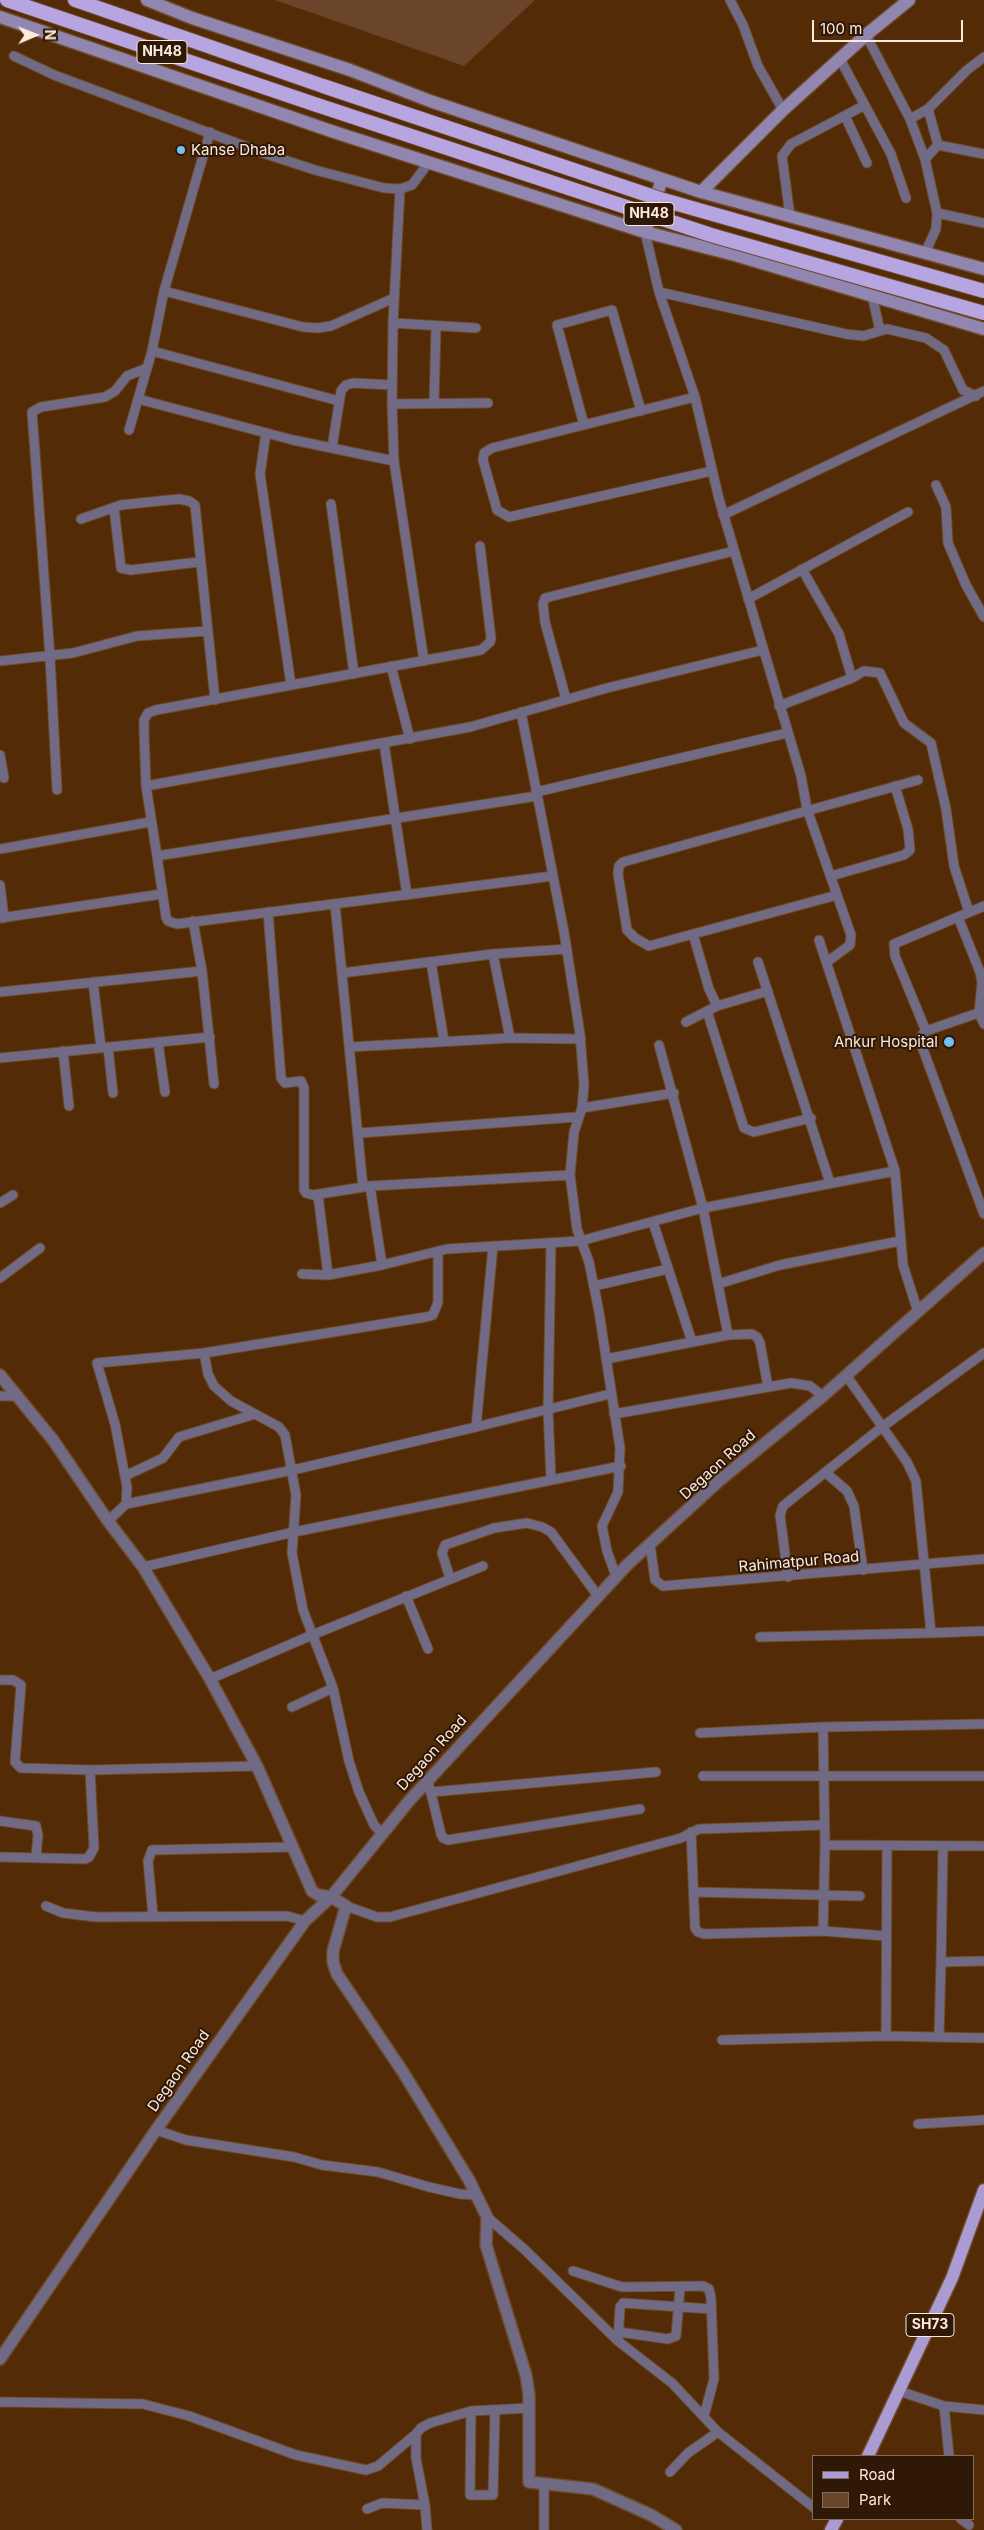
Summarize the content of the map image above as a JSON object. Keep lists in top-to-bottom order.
{
  "streets": {
    "highway": ["NH48"],
    "main road": ["SH73"],
    "street": ["Degaon Road", "Rahimatpur Road"]
  },
  "crossings": [
    ["Degaon Road", "Rahimatpur Road"]
  ],
  "places": ["Kanse Dhaba", "Ankur Hospital"],
  "legend": ["Road", "Park"],
  "scale_bar": "100 m",
  "north": "right"
}
